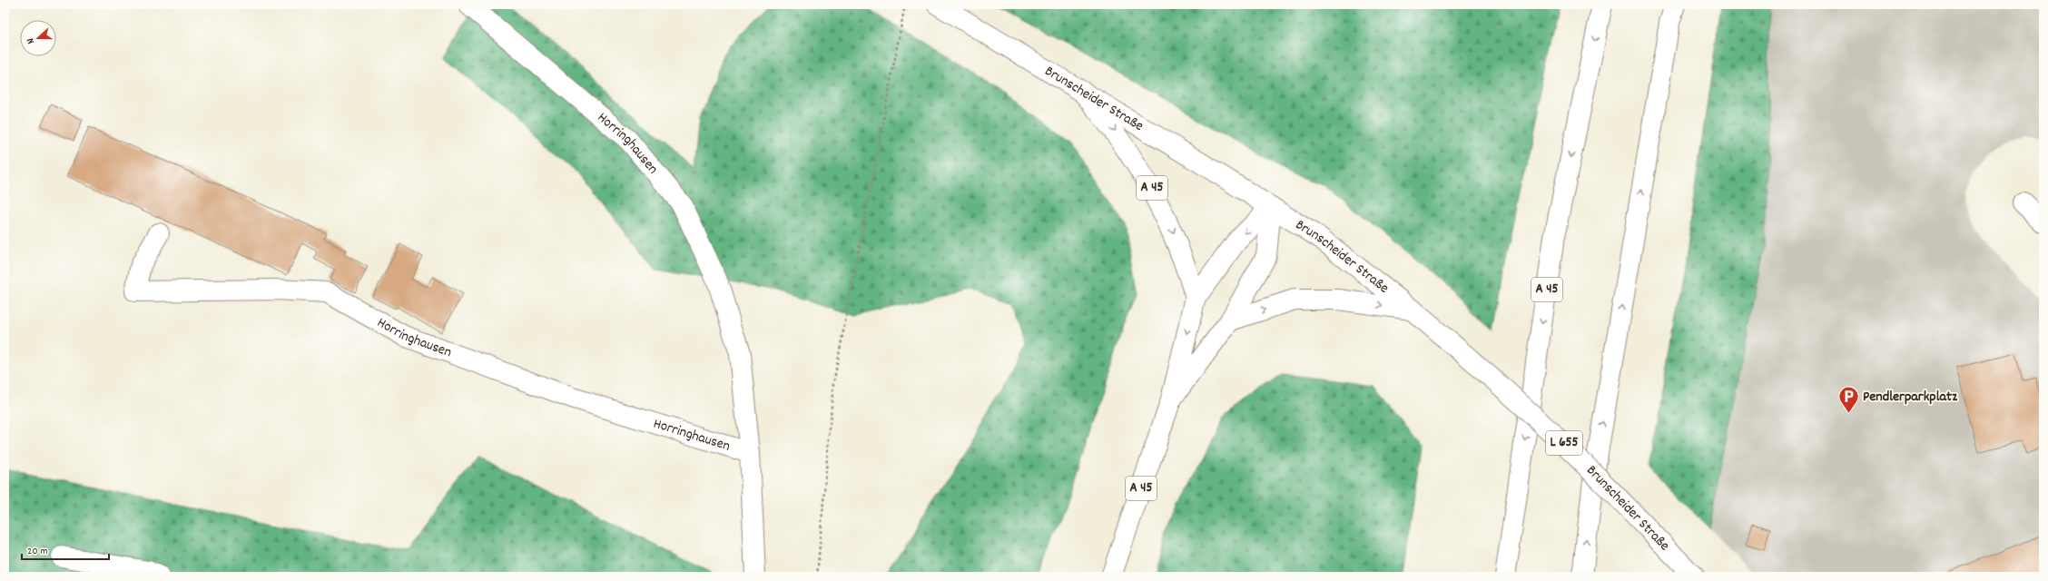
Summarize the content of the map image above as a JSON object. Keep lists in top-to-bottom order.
{
  "streets": {
    "main road": [
      "Brunscheider Straße",
      "Horringhausen",
      "A 45",
      "L 655"
    ]
  },
  "crossings": [
    ["Brunscheider Straße", "A 45"]
  ],
  "places": {
    "parking": ["Pendlerparkplatz"]
  },
  "scale_bar": "20 m",
  "north": "left"
}
